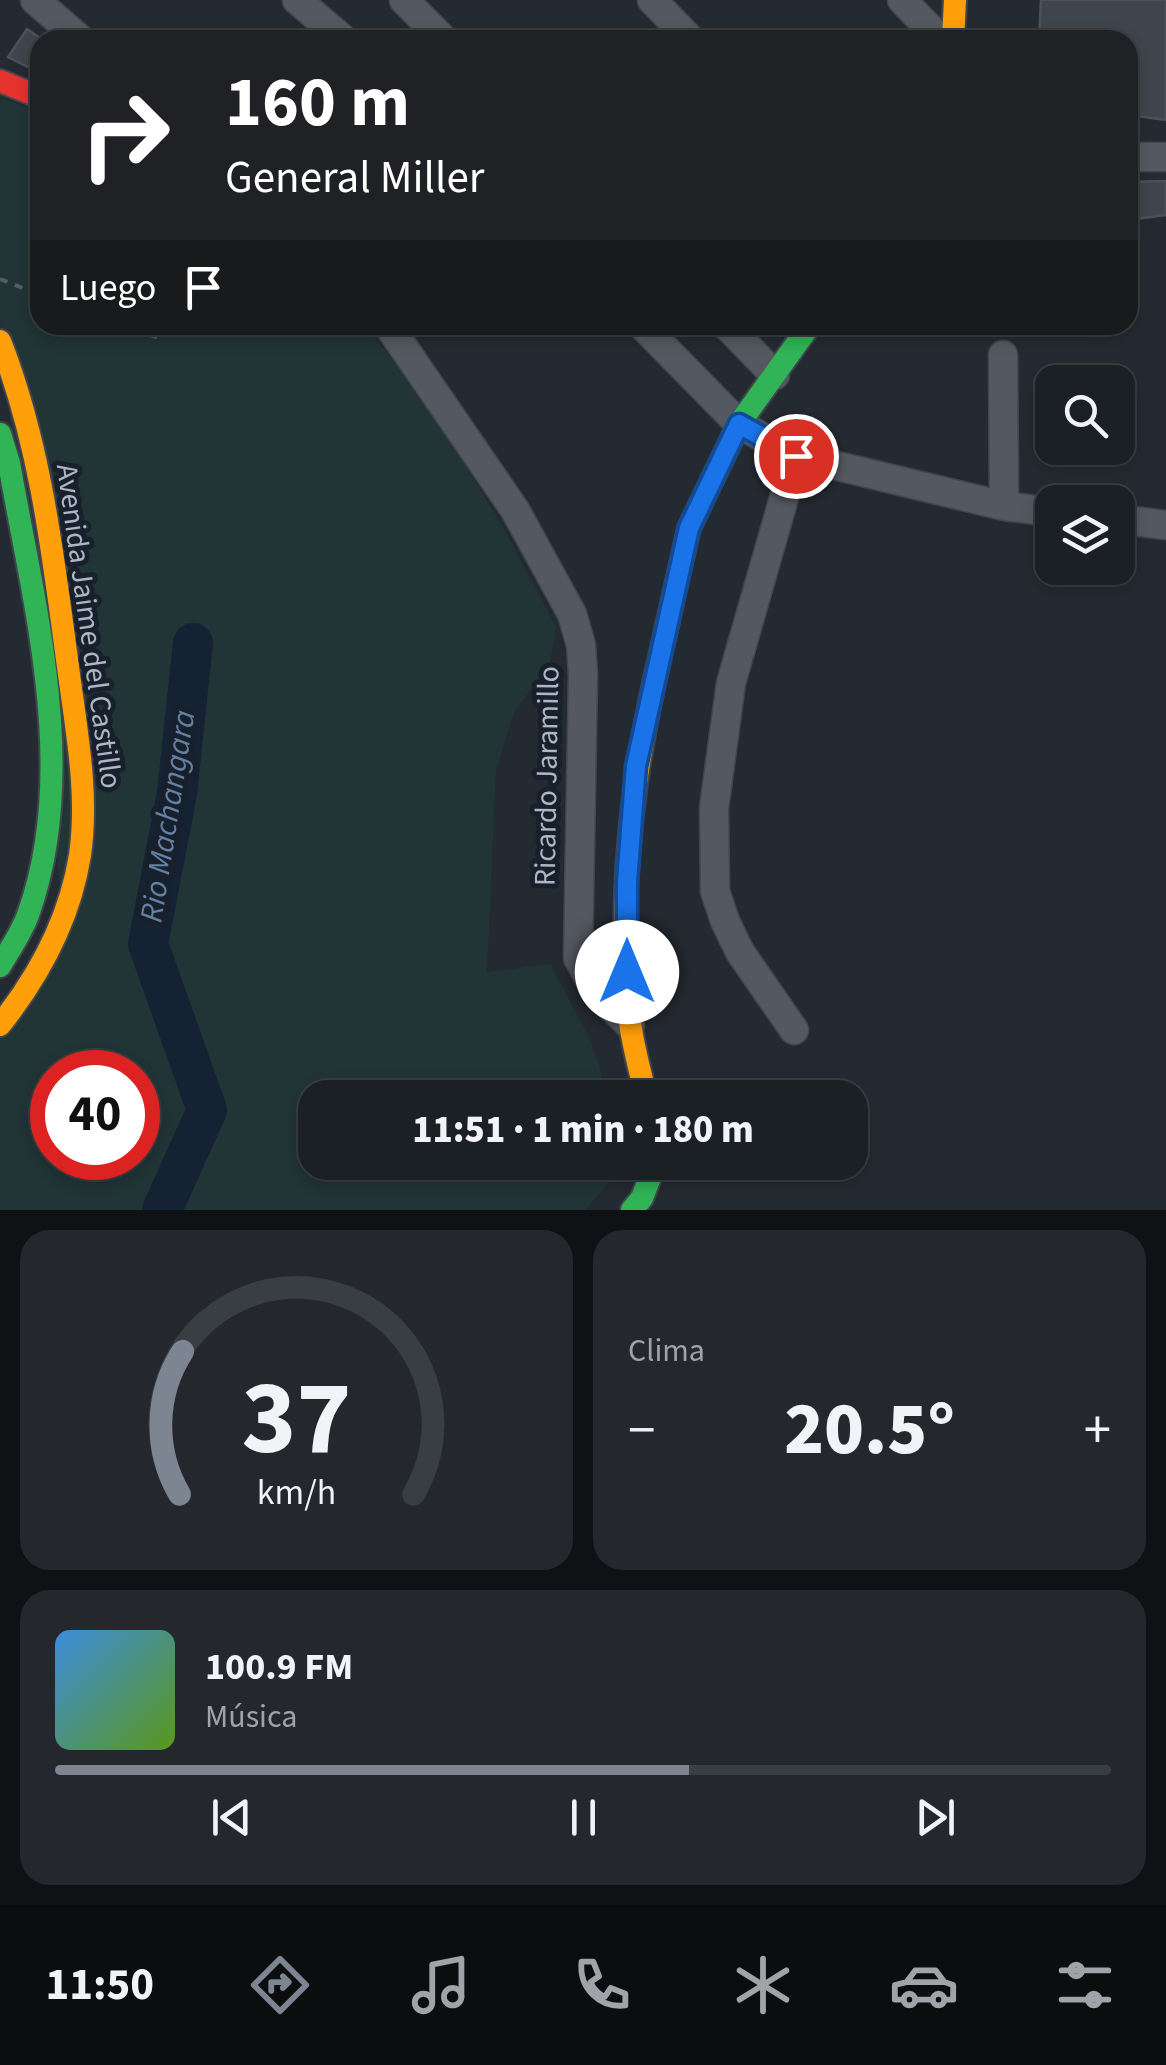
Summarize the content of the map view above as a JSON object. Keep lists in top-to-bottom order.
{
  "streets": {
    "main road": ["Avenida Jaime del Castillo"],
    "street": ["Ricardo Jaramillo"]
  },
  "water": ["Rio Machangara"],
  "page": {
    "turn": ["160 m", "General Miller"],
    "then": "Luego",
    "limit": "40",
    "trip": "11:51 · 1 min · 180 m",
    "tile": "Clima",
    "heat": ["−", "20.5°", "+"],
    "song": ["100.9 FM", "Música"],
    "tabs": "11:50",
    "gauge": ["37", "km/h"]
  }
}
